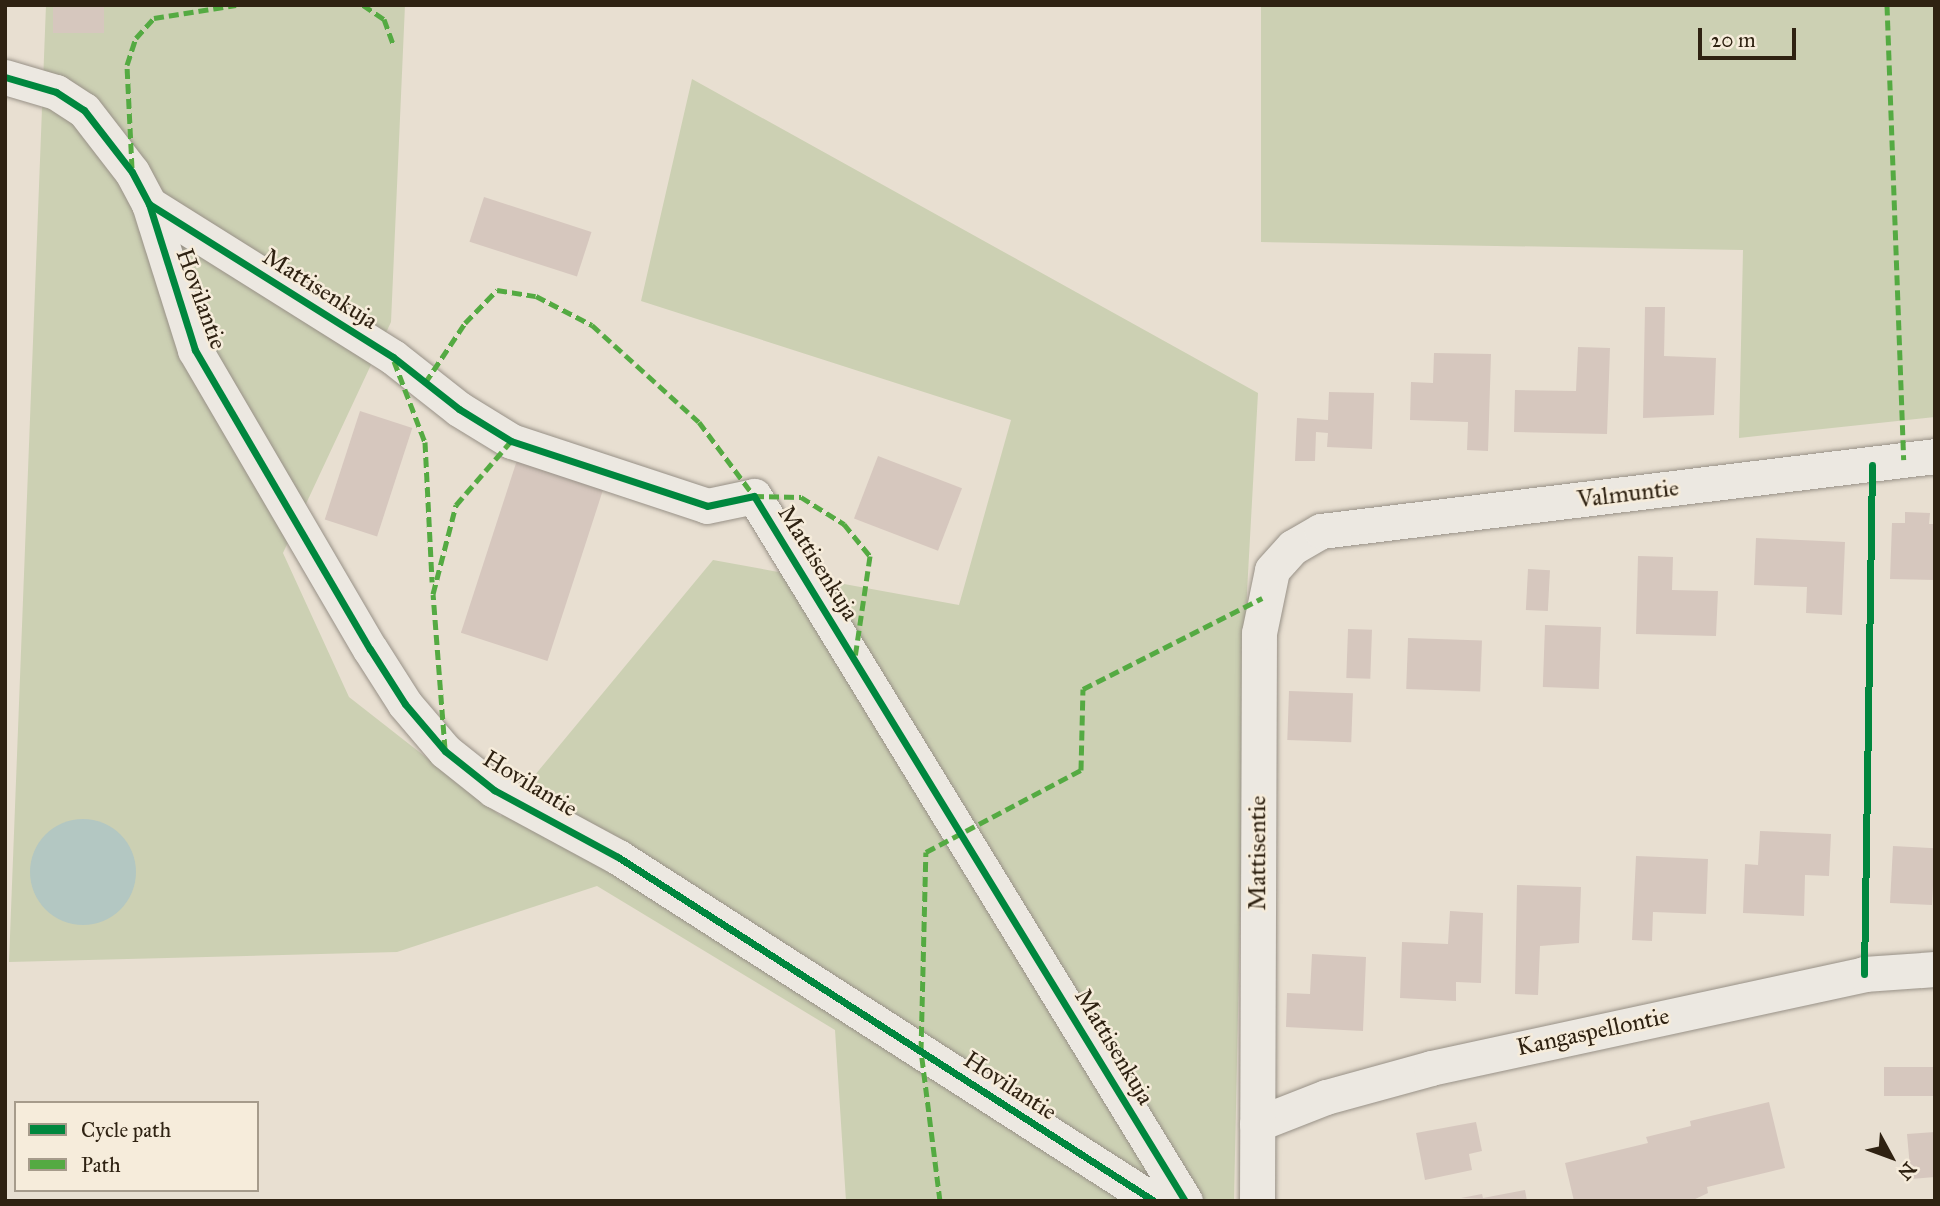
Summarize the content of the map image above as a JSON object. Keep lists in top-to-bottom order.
{
  "streets": {
    "street": [
      "Mattisenkuja",
      "Hovilantie",
      "Valmuntie",
      "Mattisentie",
      "Kangaspellontie"
    ]
  },
  "crossings": [
    ["Mattisenkuja", "Hovilantie"],
    ["Valmuntie", "Mattisentie"],
    ["Mattisentie", "Kangaspellontie"]
  ],
  "legend": ["Cycle path", "Path"],
  "scale_bar": "20 m",
  "north": "bottom right"
}
